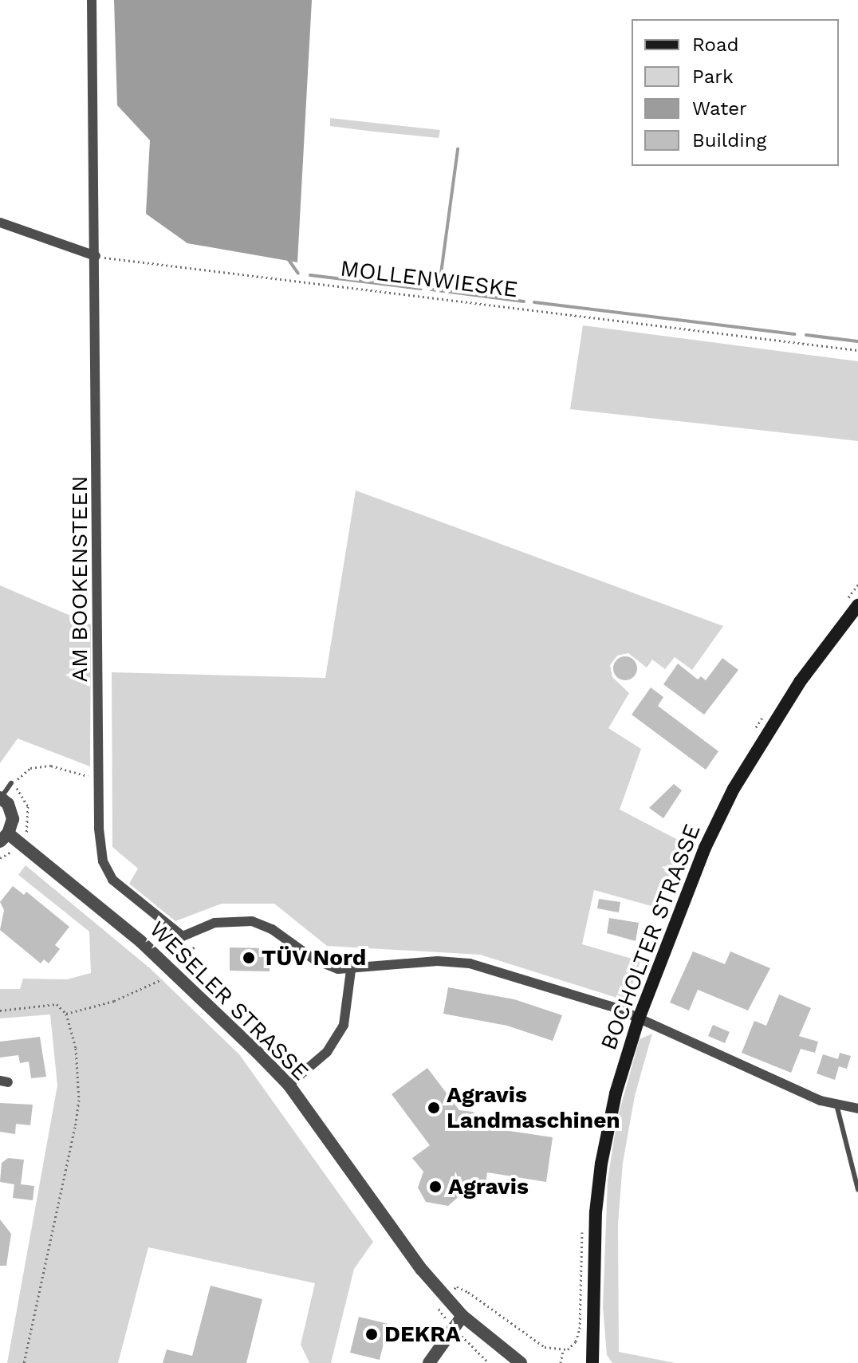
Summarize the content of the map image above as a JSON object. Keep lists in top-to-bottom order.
{
  "streets": {
    "main road": ["BOCHOLTER STRASSE"],
    "street": ["AM BOOKENSTEEN", "WESELER STRASSE"],
    "path": ["MOLLENWIESKE"]
  },
  "crossings": [
    ["MOLLENWIESKE", "AM BOOKENSTEEN"],
    ["AM BOOKENSTEEN", "BOCHOLTER STRASSE"]
  ],
  "places": [
    "TÜV Nord",
    "Agravis Landmaschinen",
    "Agravis",
    "DEKRA"
  ],
  "legend": [
    "Road",
    "Park",
    "Water",
    "Building"
  ]
}
